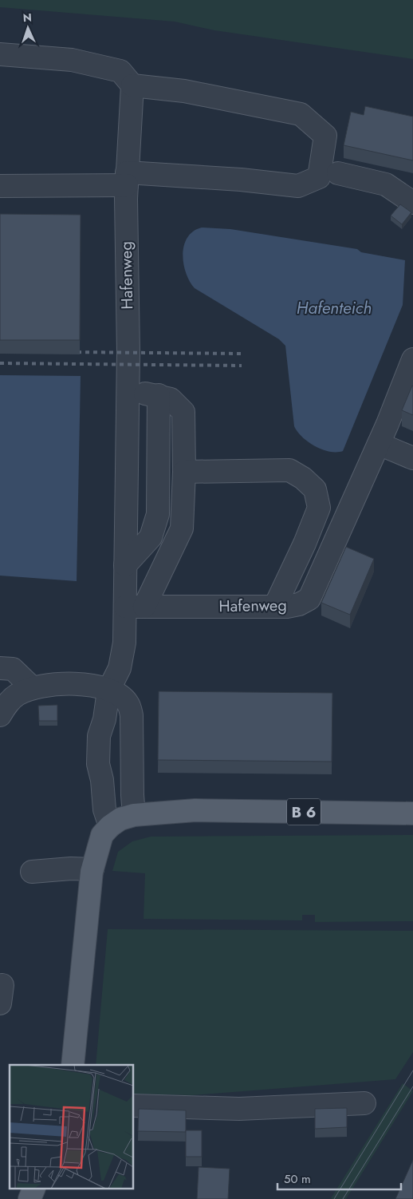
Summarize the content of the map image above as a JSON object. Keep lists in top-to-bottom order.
{
  "streets": {
    "main road": ["B 6"],
    "street": ["Hafenweg"]
  },
  "crossings": [
    ["Hafenweg", "B 6"]
  ],
  "water": ["Hafenteich"],
  "scale_bar": "50 m",
  "north": "top"
}
